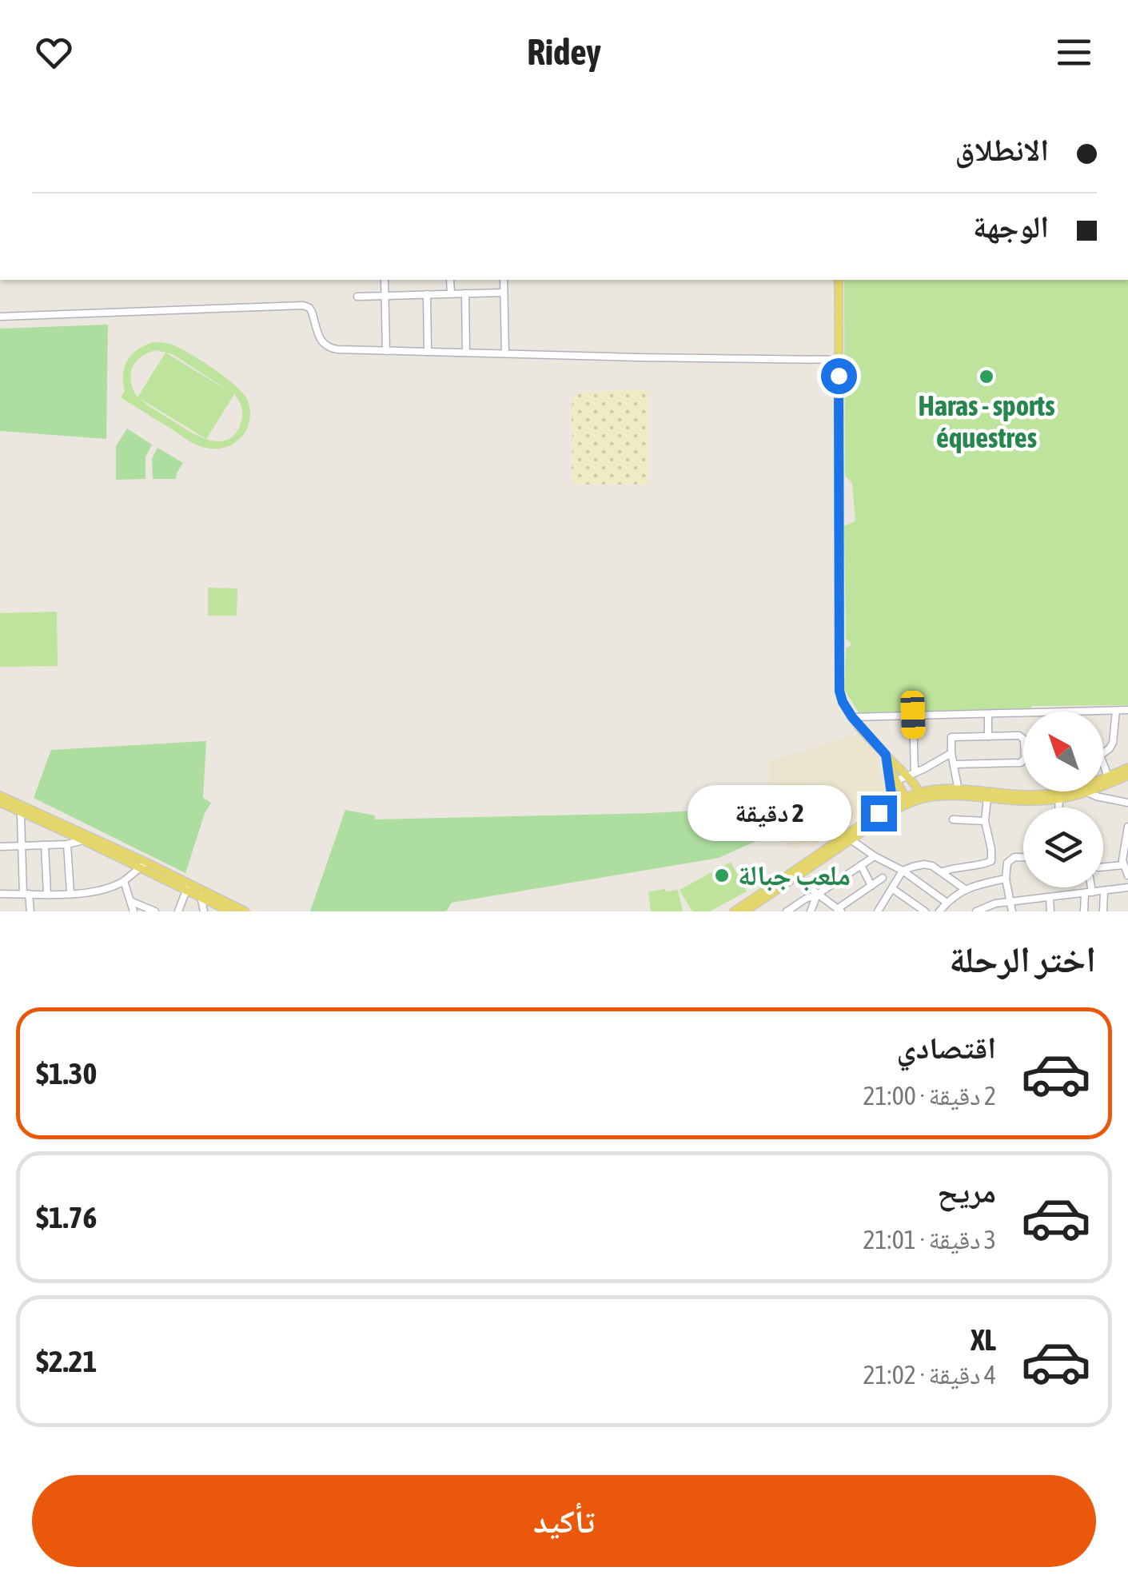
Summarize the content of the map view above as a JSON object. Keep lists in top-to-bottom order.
{
  "places": ["Haras - sports équestres", "ملعب جبالة"],
  "north": "top left",
  "page": {
    "header": "Ridey",
    "banner": ["الانطلاق", "الوجهة"],
    "bubble": "2 دقيقة",
    "heading": "اختر الرحلة",
    "list": [
      {
        "name": "اقتصادي",
        "note": "2 دقيقة · 21:00",
        "value": "$1.30"
      },
      {
        "name": "مريح",
        "note": "3 دقيقة · 21:01",
        "value": "$1.76"
      },
      {
        "name": "XL",
        "note": "4 دقيقة · 21:02",
        "value": "$2.21"
      }
    ],
    "buttons": "تأكيد"
  }
}
